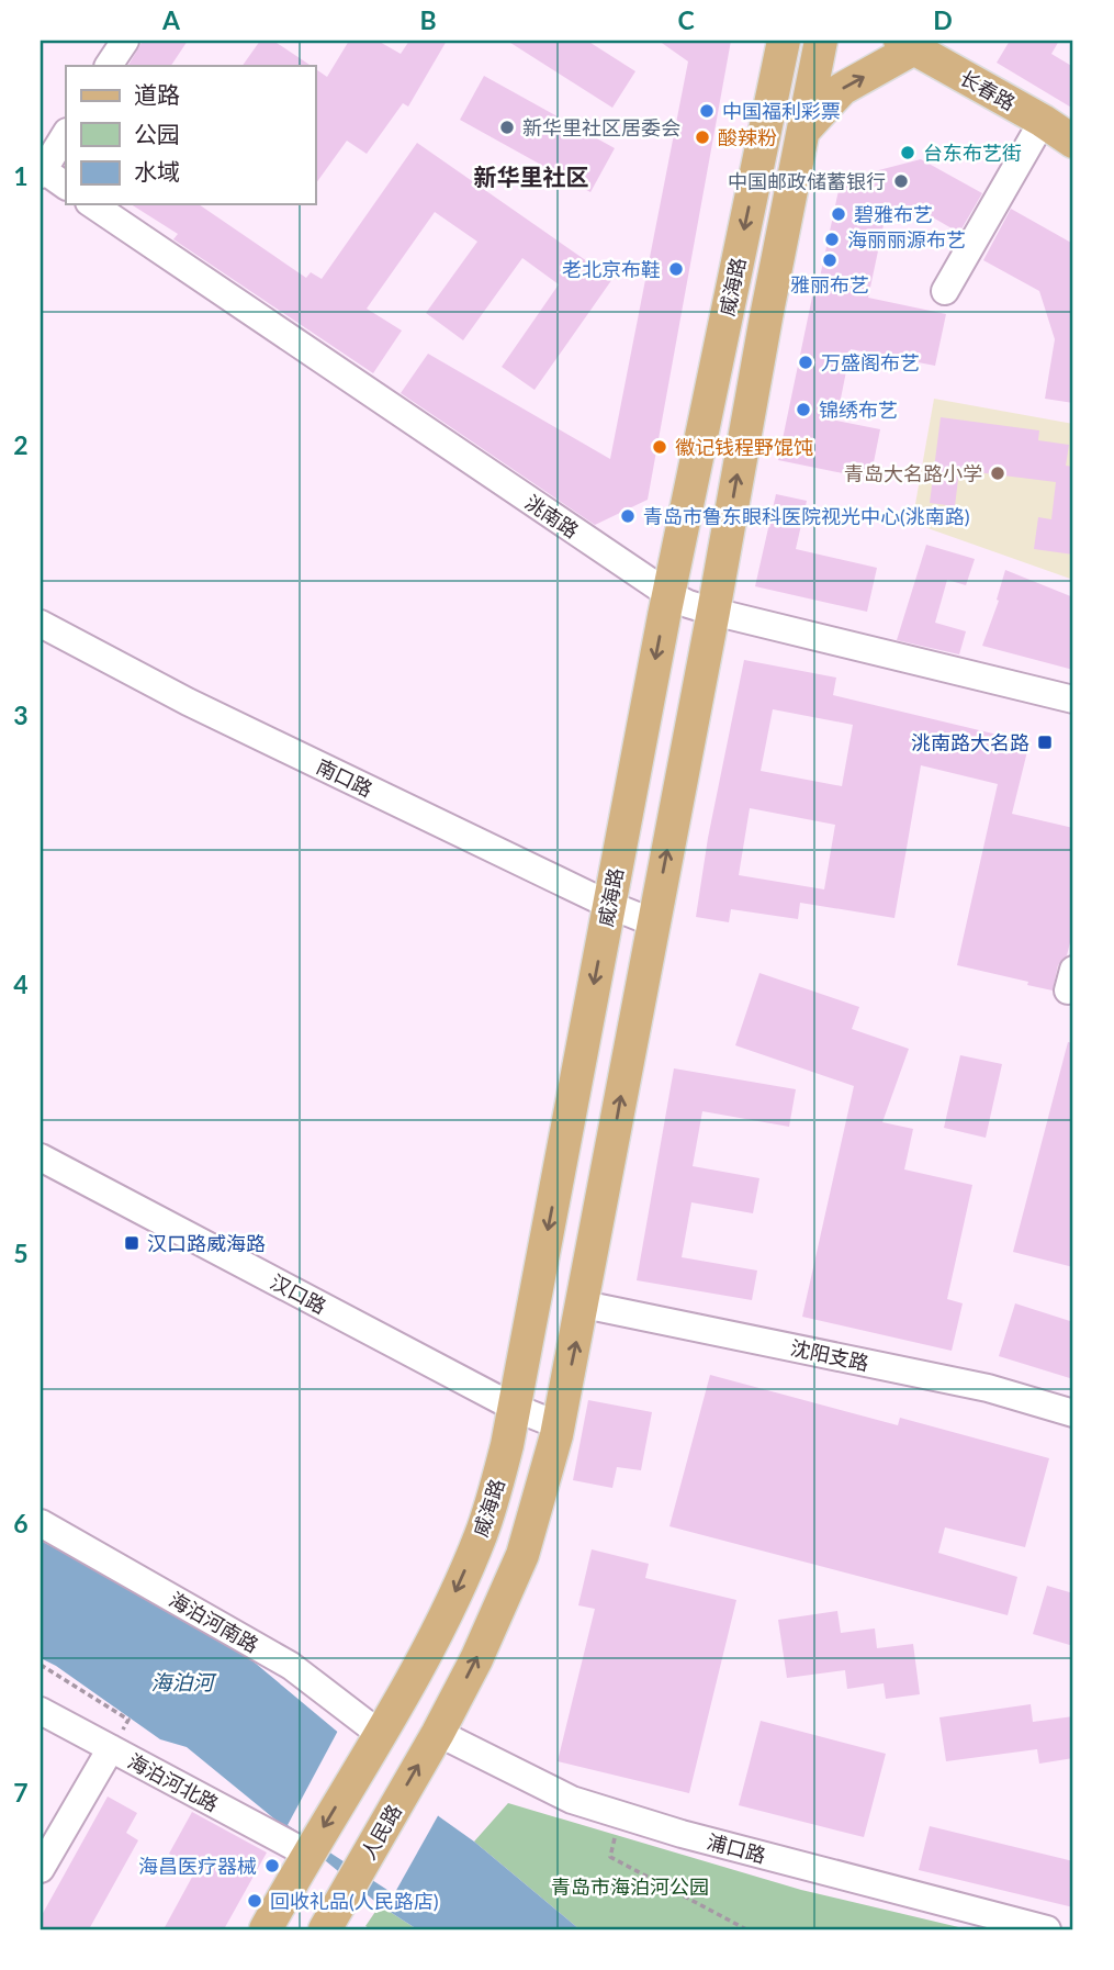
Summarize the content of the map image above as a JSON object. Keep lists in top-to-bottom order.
{
  "streets": {
    "main road": ["长春路", "威海路", "人民路"],
    "street": [
      "洮南路",
      "南口路",
      "汉口路",
      "沈阳支路",
      "海泊河南路",
      "海泊河北路",
      "浦口路"
    ]
  },
  "crossings": [
    ["威海路", "洮南路"],
    ["威海路", "南口路"],
    ["威海路", "汉口路"],
    ["威海路", "沈阳支路"],
    ["威海路", "海泊河南路"],
    ["威海路", "人民路"],
    ["威海路", "浦口路"],
    ["人民路", "浦口路"]
  ],
  "districts": ["新华里社区"],
  "water": ["海泊河"],
  "parks": ["青岛市海泊河公园"],
  "places": {
    "other": [
      "中国福利彩票",
      "新华里社区居委会",
      "酸辣粉",
      "台东布艺街",
      "中国邮政储蓄银行",
      "碧雅布艺",
      "海丽丽源布艺",
      "雅丽布艺",
      "老北京布鞋",
      "万盛阁布艺",
      "锦绣布艺",
      "徽记钱程野馄饨",
      "青岛大名路小学",
      "青岛市鲁东眼科医院视光中心(洮南路)",
      "海昌医疗器械",
      "回收礼品(人民路店)"
    ],
    "transit": ["洮南路大名路", "汉口路威海路"]
  },
  "legend": ["道路", "公园", "水域"],
  "grid": {
    "columns": [
      "A",
      "B",
      "C",
      "D"
    ],
    "rows": [
      "1",
      "2",
      "3",
      "4",
      "5",
      "6",
      "7"
    ]
  }
}
